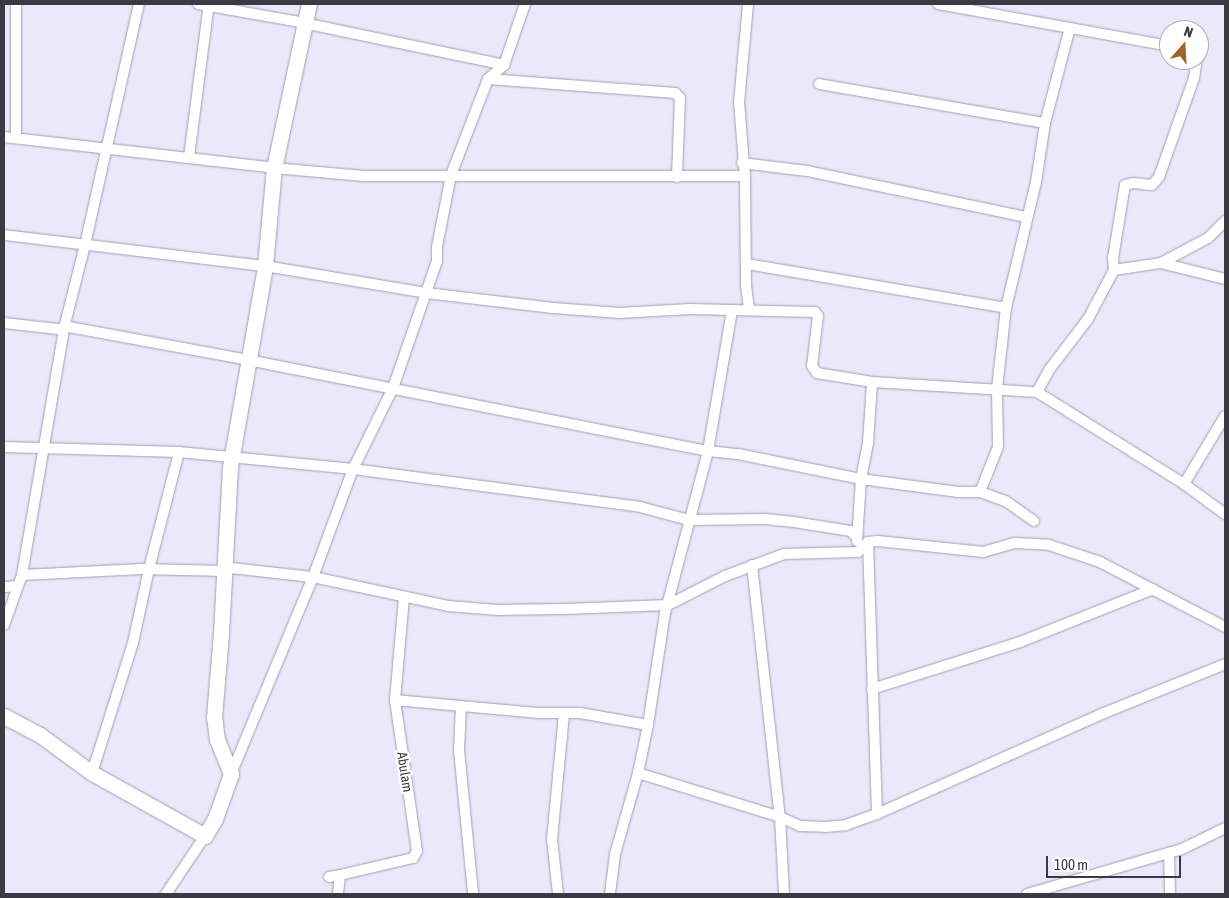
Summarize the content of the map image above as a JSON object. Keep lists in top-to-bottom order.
{
  "streets": {
    "street": ["Abulam"]
  },
  "scale_bar": "100 m",
  "north": "top"
}
